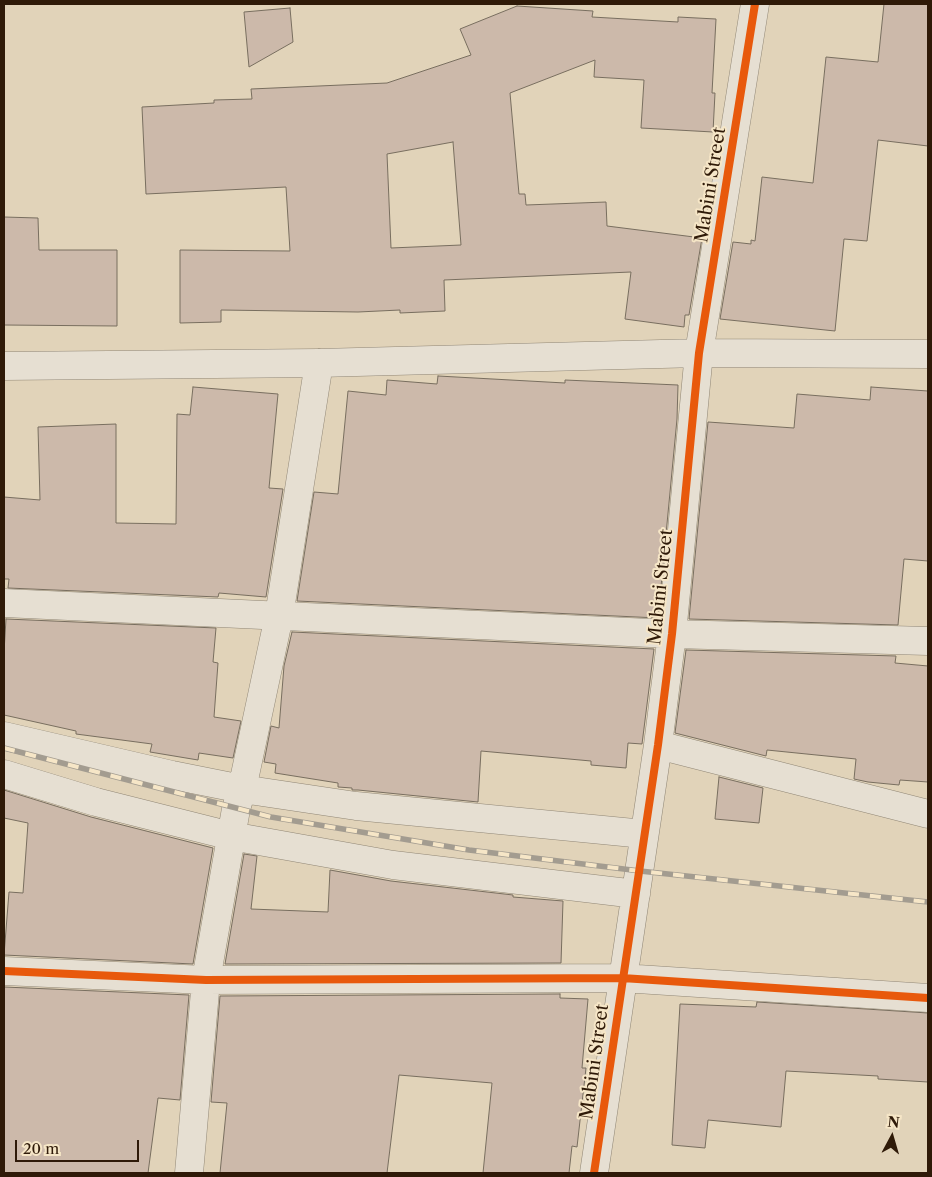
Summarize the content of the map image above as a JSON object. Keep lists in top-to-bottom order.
{
  "streets": {
    "street": ["Mabini Street"]
  },
  "scale_bar": "20 m",
  "north": "top"
}
